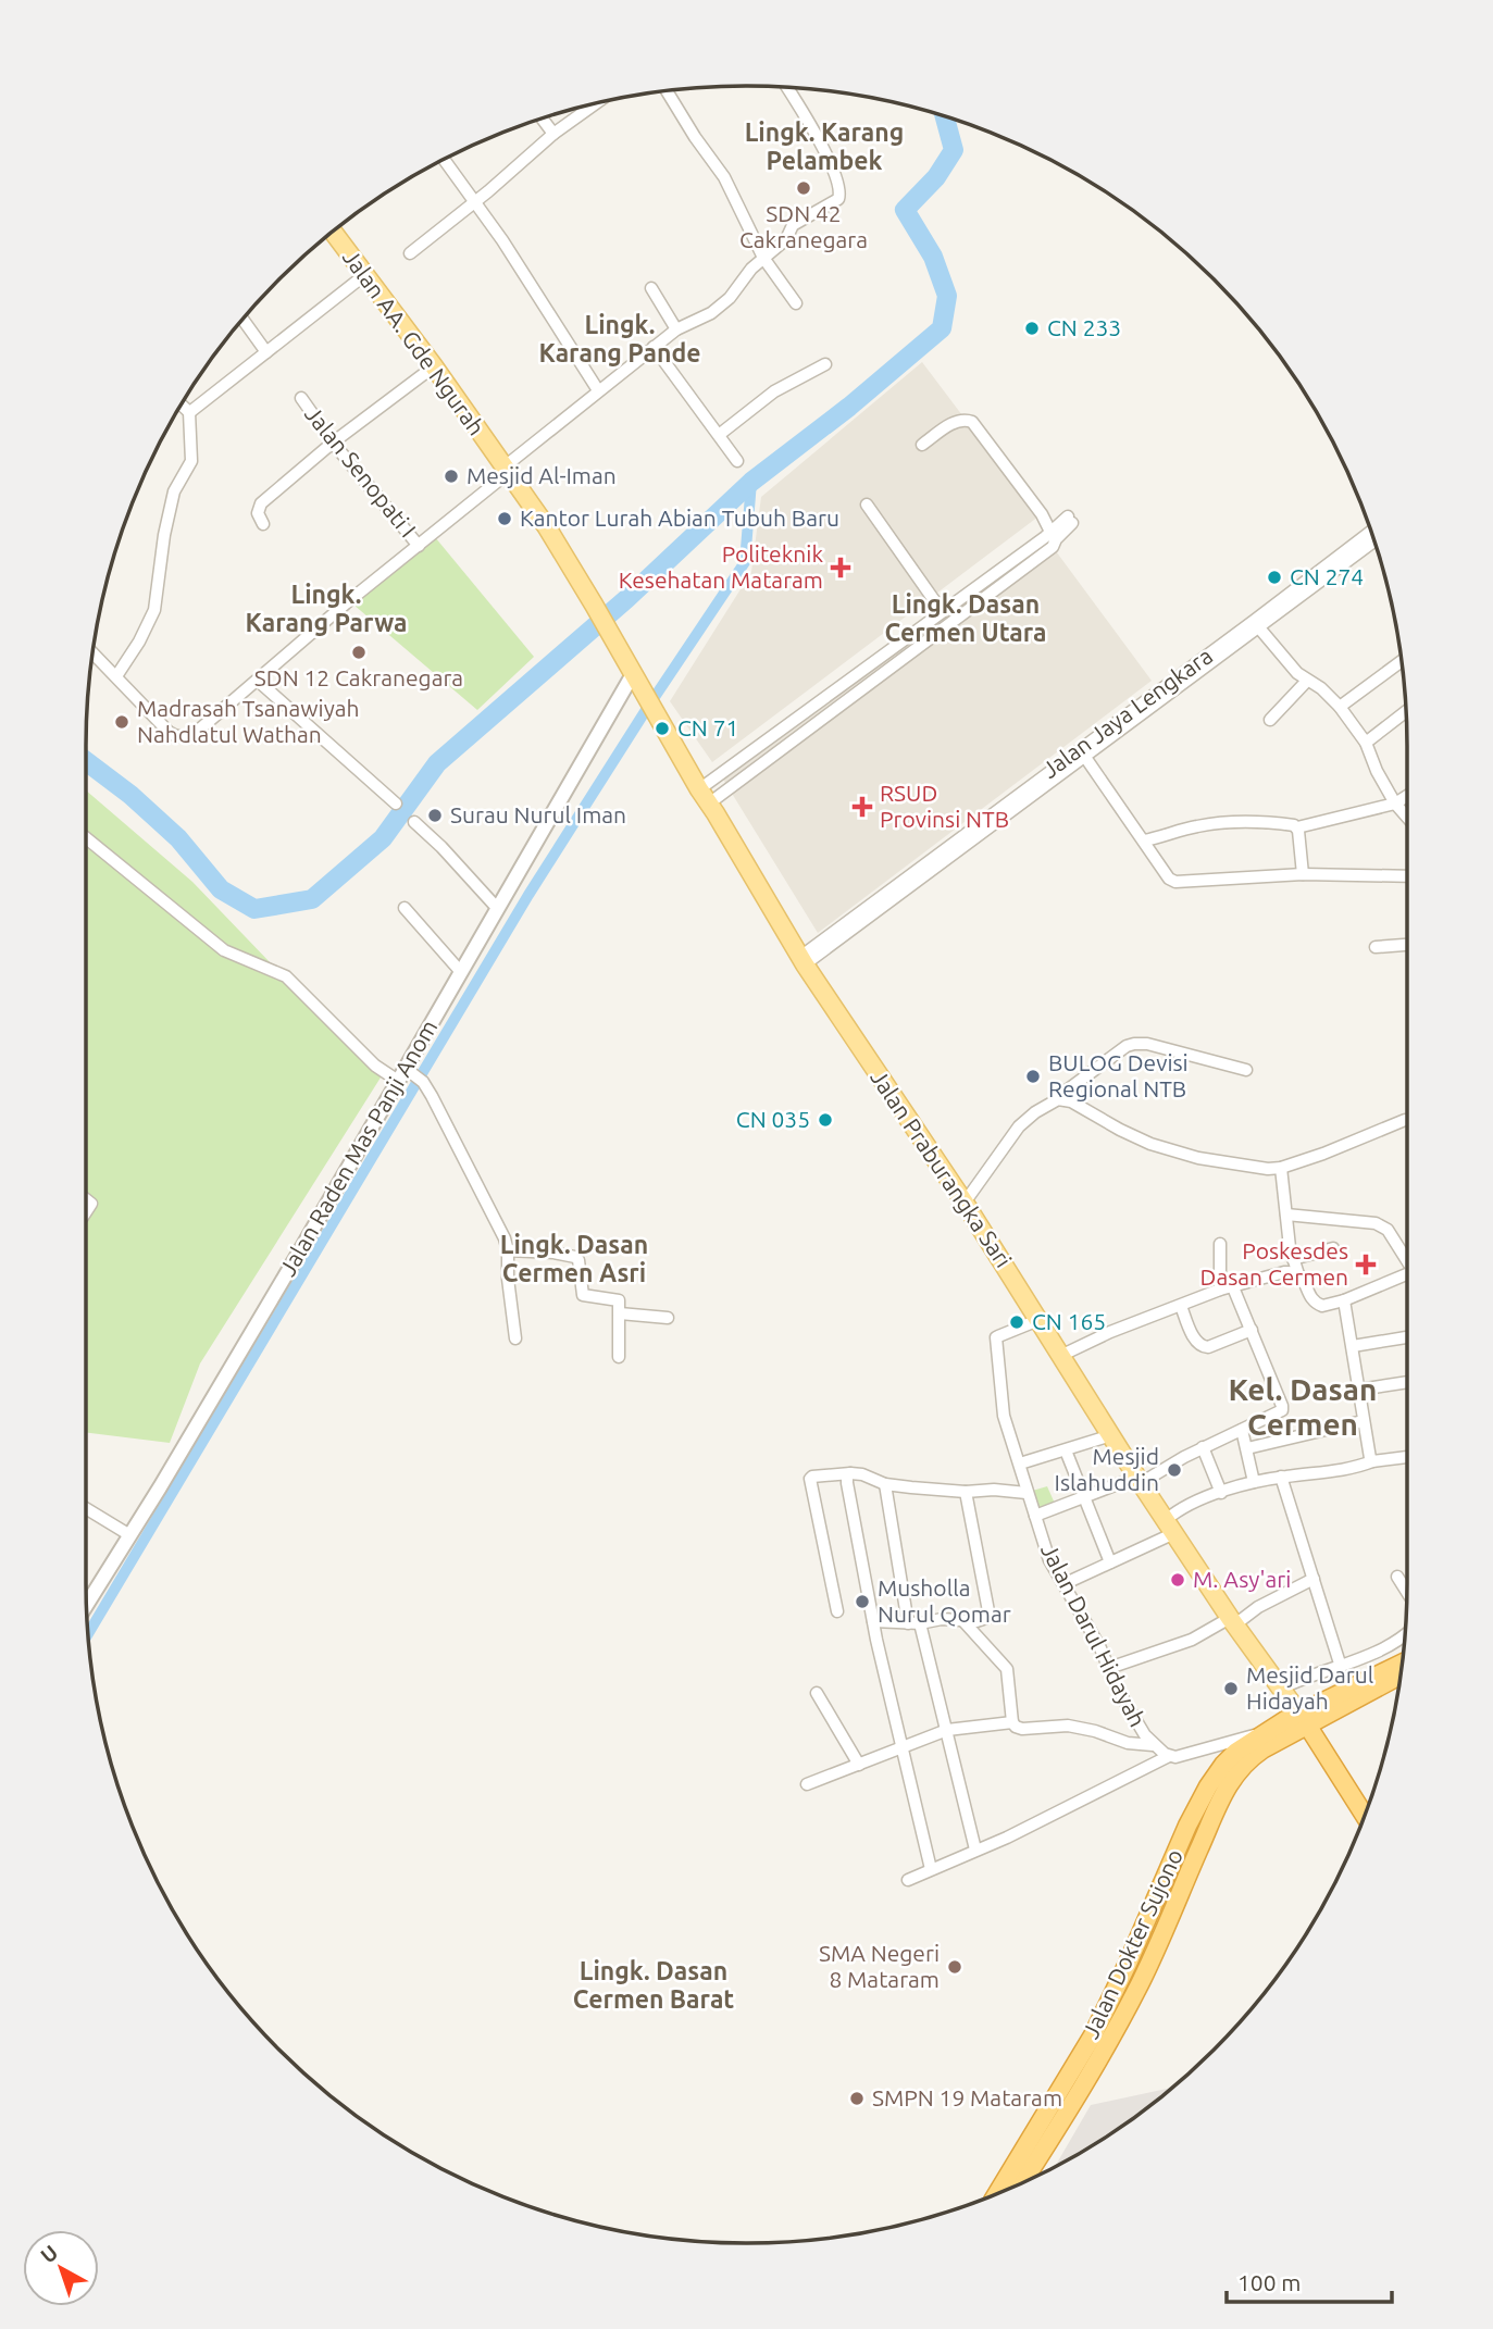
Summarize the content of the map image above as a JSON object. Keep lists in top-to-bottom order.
{
  "streets": {
    "highway": ["Jalan Dokter Sujono"],
    "main road": ["Jalan AA. Gde Ngurah", "Jalan Praburangka Sari"],
    "street": [
      "Jalan Senopati I",
      "Jalan Jaya Lengkara",
      "Jalan Raden Mas Panji Anom",
      "Jalan Darul Hidayah"
    ]
  },
  "crossings": [
    ["Jalan AA. Gde Ngurah", "Jalan Praburangka Sari"],
    ["Jalan Jaya Lengkara", "Jalan Praburangka Sari"],
    ["Jalan Raden Mas Panji Anom", "Jalan Praburangka Sari"],
    ["Jalan Praburangka Sari", "Jalan Darul Hidayah"],
    ["Jalan Praburangka Sari", "Jalan Dokter Sujono"]
  ],
  "districts": [
    "Lingk. Karang Pelambek",
    "Lingk. Karang Pande",
    "Lingk. Karang Parwa",
    "Lingk. Dasan Cermen Utara",
    "Lingk. Dasan Cermen Asri",
    "Kel. Dasan Cermen",
    "Lingk. Dasan Cermen Barat"
  ],
  "places": {
    "other": [
      "SDN 42 Cakranegara",
      "CN 233",
      "Mesjid Al-Iman",
      "Kantor Lurah Abian Tubuh Baru",
      "CN 274",
      "SDN 12 Cakranegara",
      "Madrasah Tsanawiyah Nahdlatul Wathan",
      "CN 71",
      "Surau Nurul Iman",
      "BULOG Devisi Regional NTB",
      "CN 035",
      "CN 165",
      "Mesjid Islahuddin",
      "M. Asy'ari",
      "Musholla Nurul Qomar",
      "Mesjid Darul Hidayah",
      "SMA Negeri 8 Mataram",
      "SMPN 19 Mataram"
    ],
    "health": ["Politeknik Kesehatan Mataram", "RSUD Provinsi NTB", "Poskesdes Dasan Cermen"]
  },
  "scale_bar": "100 m",
  "north": "top left"
}
